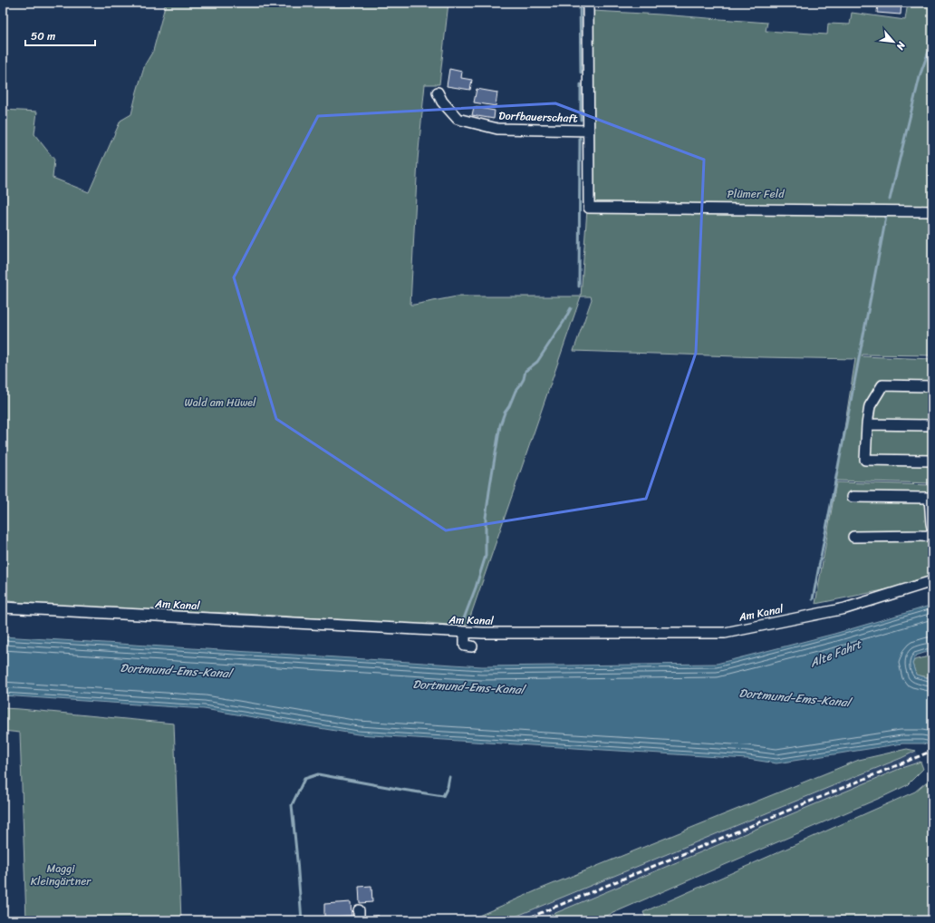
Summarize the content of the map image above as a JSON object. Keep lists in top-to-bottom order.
{
  "streets": {
    "street": ["Dorfbauerschaft", "Am Kanal"]
  },
  "water": ["Alte Fahrt", "Dortmund-Ems-Kanal"],
  "parks": ["Plümer Feld", "Wald am Hüwel", "Maggi Kleingärtner"],
  "scale_bar": "50 m",
  "north": "bottom right"
}
